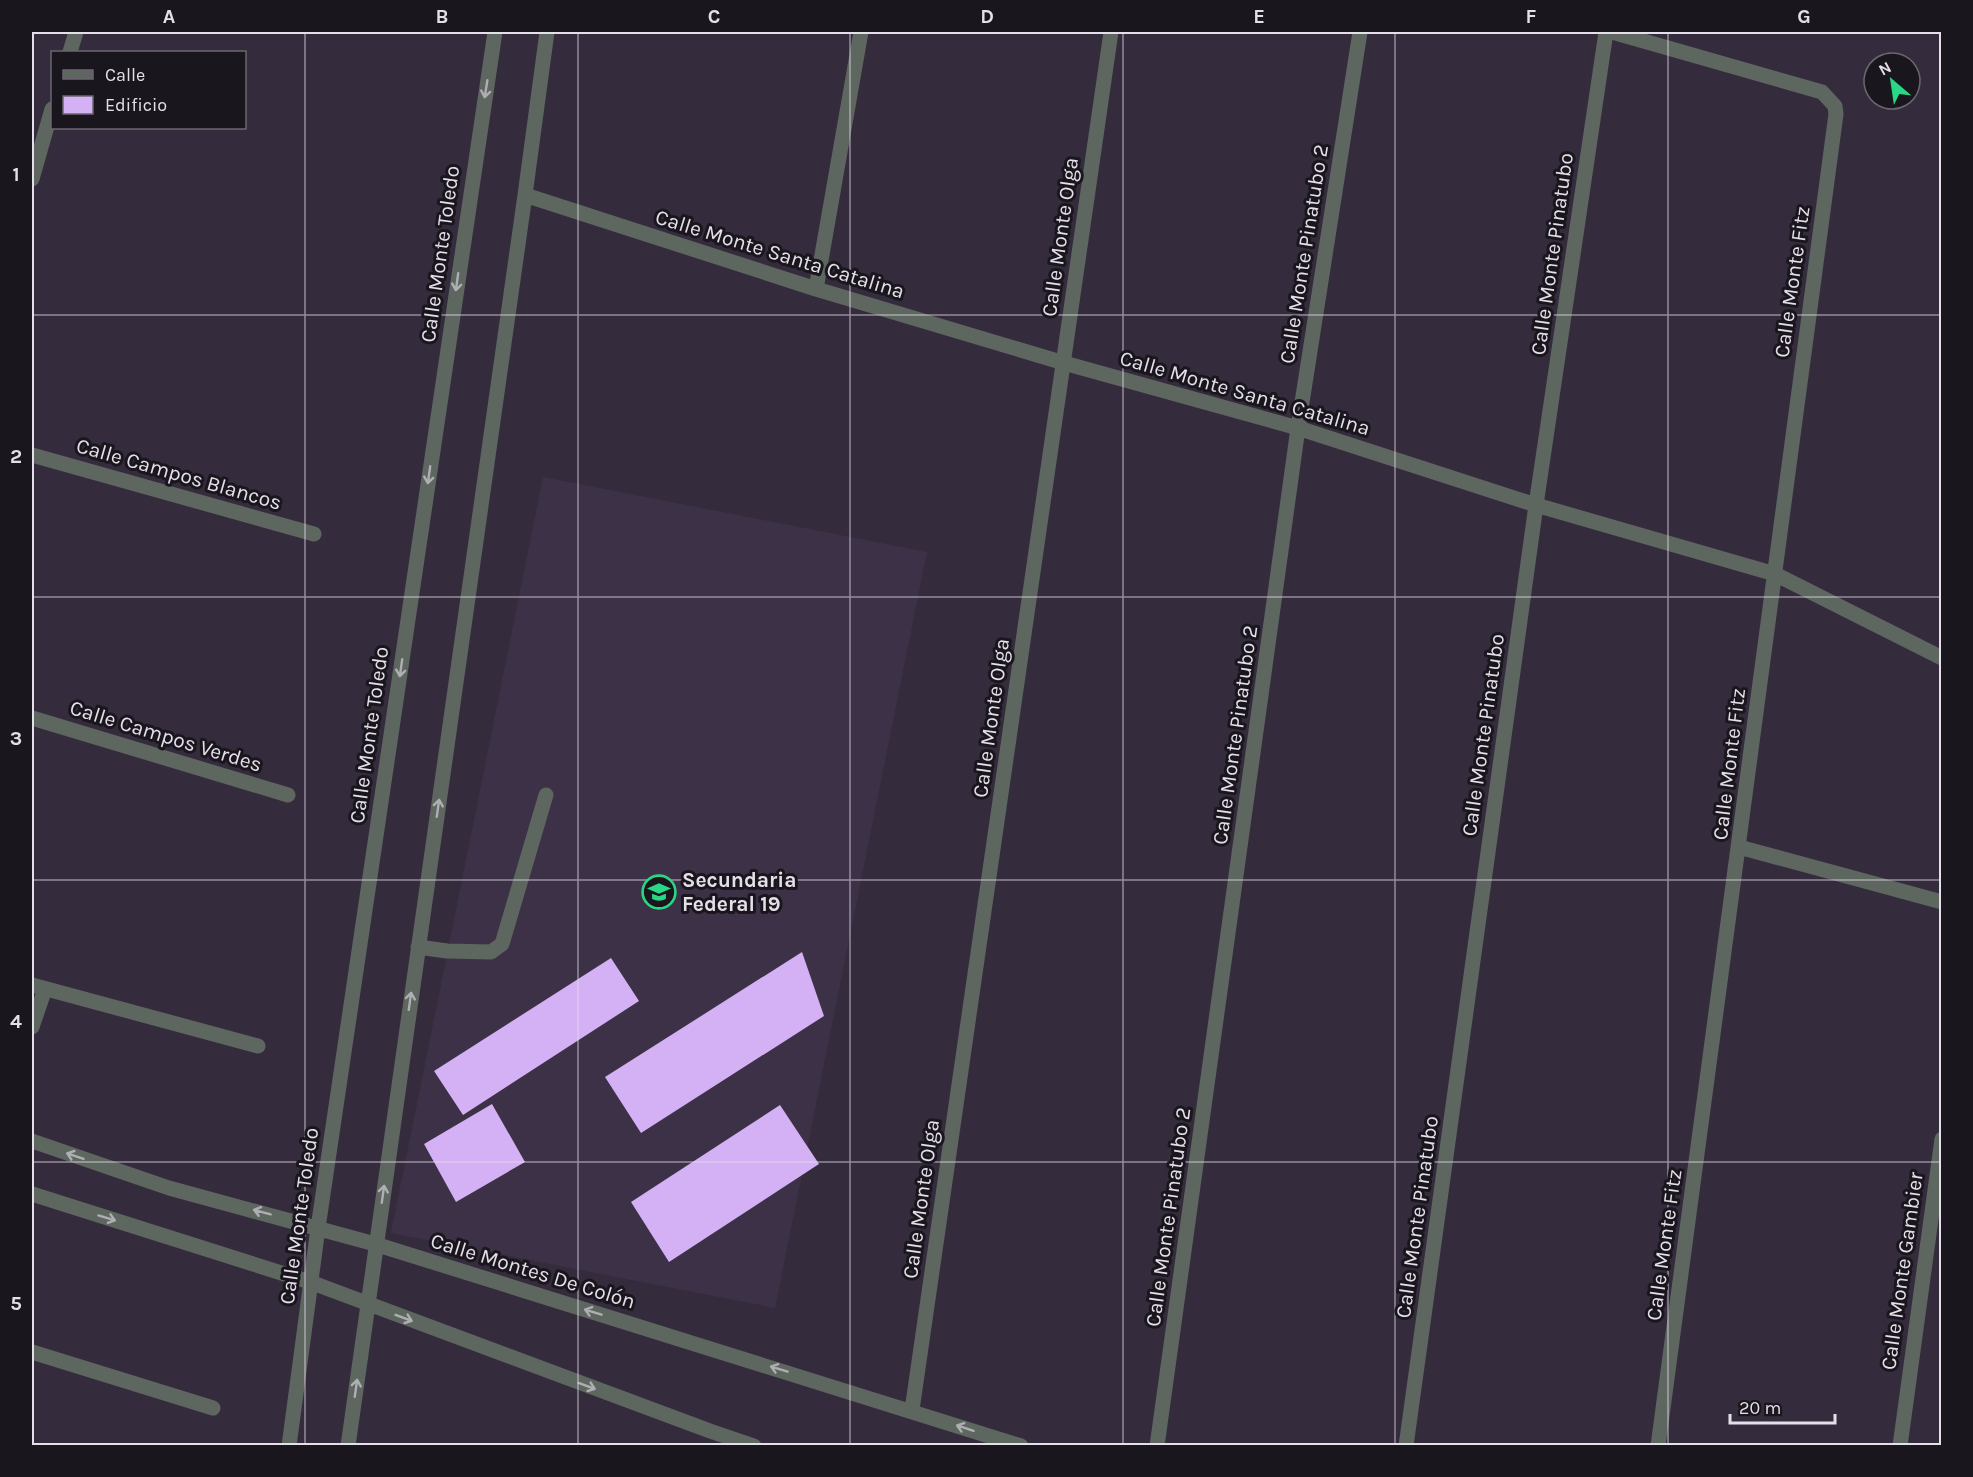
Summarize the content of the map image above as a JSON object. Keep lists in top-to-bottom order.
{
  "streets": {
    "street": [
      "Calle Monte Olga",
      "Calle Monte Toledo",
      "Calle Monte Santa Catalina",
      "Calle Monte Pinatubo 2",
      "Calle Monte Pinatubo",
      "Calle Monte Fitz",
      "Calle Campos Blancos",
      "Calle Campos Verdes",
      "Calle Montes De Colón",
      "Calle Monte Gambier"
    ]
  },
  "crossings": [
    ["Calle Monte Olga", "Calle Monte Santa Catalina"],
    ["Calle Monte Olga", "Calle Montes De Colón"],
    ["Calle Monte Toledo", "Calle Montes De Colón"],
    ["Calle Monte Santa Catalina", "Calle Monte Pinatubo 2"],
    ["Calle Monte Santa Catalina", "Calle Monte Pinatubo"],
    ["Calle Monte Santa Catalina", "Calle Monte Fitz"]
  ],
  "places": {
    "school or university": ["Secundaria Federal 19"]
  },
  "legend": ["Calle", "Edificio"],
  "scale_bar": "20 m",
  "north": "top left",
  "grid": {
    "columns": [
      "A",
      "B",
      "C",
      "D",
      "E",
      "F",
      "G"
    ],
    "rows": [
      "1",
      "2",
      "3",
      "4",
      "5"
    ]
  }
}
